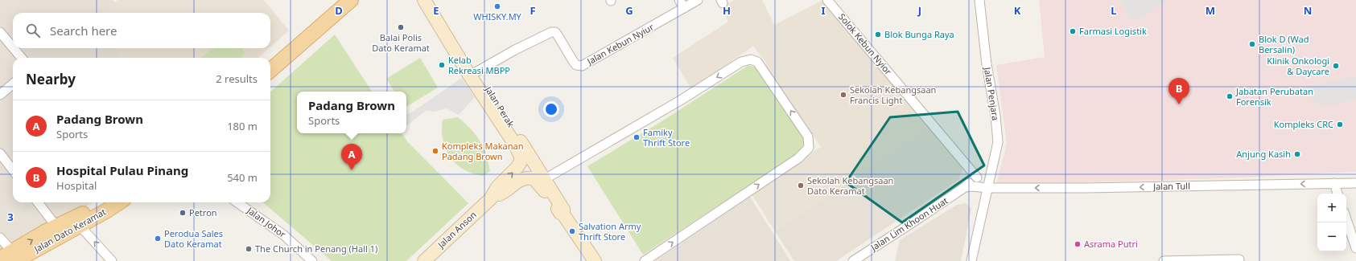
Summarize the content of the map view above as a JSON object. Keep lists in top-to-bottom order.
{
  "streets": {
    "main road": ["Jalan Perak", "Jalan Anson", "Jalan Dato Keramat"],
    "street": [
      "Jalan Kebun Nyiur",
      "Solok Kebun Nyior",
      "Jalan Penjara",
      "Jalan Tull",
      "Jalan Johor",
      "Jalan Lim Khoon Huat"
    ]
  },
  "crossings": [
    ["Jalan Kebun Nyiur", "Jalan Perak"],
    ["Solok Kebun Nyior", "Jalan Lim Khoon Huat"],
    ["Jalan Penjara", "Jalan Tull"],
    ["Jalan Perak", "Jalan Anson"]
  ],
  "one_way": ["Jalan Tull"],
  "places": [
    "WHISKY.MY",
    "Balai Polis Dato Keramat",
    "Farmasi Logistik",
    "Blok Bunga Raya",
    "Blok D (Wad Bersalin)",
    "Kelab Rekreasi MBPP",
    "Klinik Onkologi & Daycare",
    "Sekolah Kebangsaan Francis Light",
    "Jabatan Perubatan Forensik",
    "Kompleks CRC",
    "Famiky Thrift Store",
    "Kompleks Makanan Padang Brown",
    "Anjung Kasih",
    "Sekolah Kebangsaan Dato Keramat",
    "Petron",
    "Salvation Army Thrift Store",
    "Perodua Sales Dato Keramat",
    "Asrama Putri",
    "The Church in Penang (Hall 1)"
  ],
  "page": {
    "search": "Search here",
    "heading": ["Nearby", "2 results"],
    "pins": ["B", "A"],
    "popup": ["Padang Brown", "Sports"],
    "list": [
      {
        "mark": "A",
        "name": "Padang Brown",
        "note": "Sports",
        "value": "180 m"
      },
      {
        "mark": "B",
        "name": "Hospital Pulau Pinang",
        "note": "Hospital",
        "value": "540 m"
      }
    ],
    "map_buttons": ["+", "−"]
  },
  "grid": {
    "columns": [
      "D",
      "E",
      "F",
      "G",
      "H",
      "I",
      "J",
      "K",
      "L",
      "M",
      "N"
    ],
    "rows": ["3"]
  }
}
